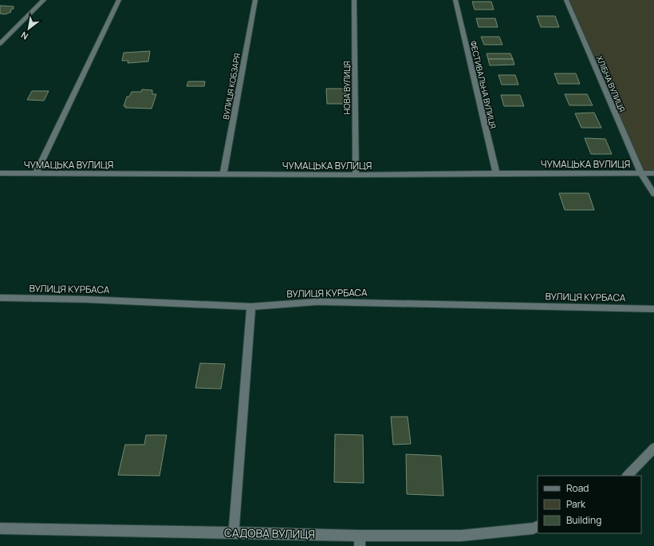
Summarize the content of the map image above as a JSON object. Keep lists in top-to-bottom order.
{
  "streets": {
    "street": [
      "ХЛІБНА ВУЛИЦЯ",
      "ФЕСТИВАЛЬНА ВУЛИЦЯ",
      "ВУЛИЦЯ КОБЗАРЯ",
      "НОВА ВУЛИЦЯ",
      "ЧУМАЦЬКА ВУЛИЦЯ",
      "ВУЛИЦЯ КУРБАСА",
      "САДОВА ВУЛИЦЯ"
    ]
  },
  "crossings": [
    ["ХЛІБНА ВУЛИЦЯ", "ЧУМАЦЬКА ВУЛИЦЯ"],
    ["ФЕСТИВАЛЬНА ВУЛИЦЯ", "ЧУМАЦЬКА ВУЛИЦЯ"],
    ["ВУЛИЦЯ КОБЗАРЯ", "ЧУМАЦЬКА ВУЛИЦЯ"],
    ["НОВА ВУЛИЦЯ", "ЧУМАЦЬКА ВУЛИЦЯ"]
  ],
  "legend": ["Road", "Park", "Building"],
  "north": "bottom left"
}
